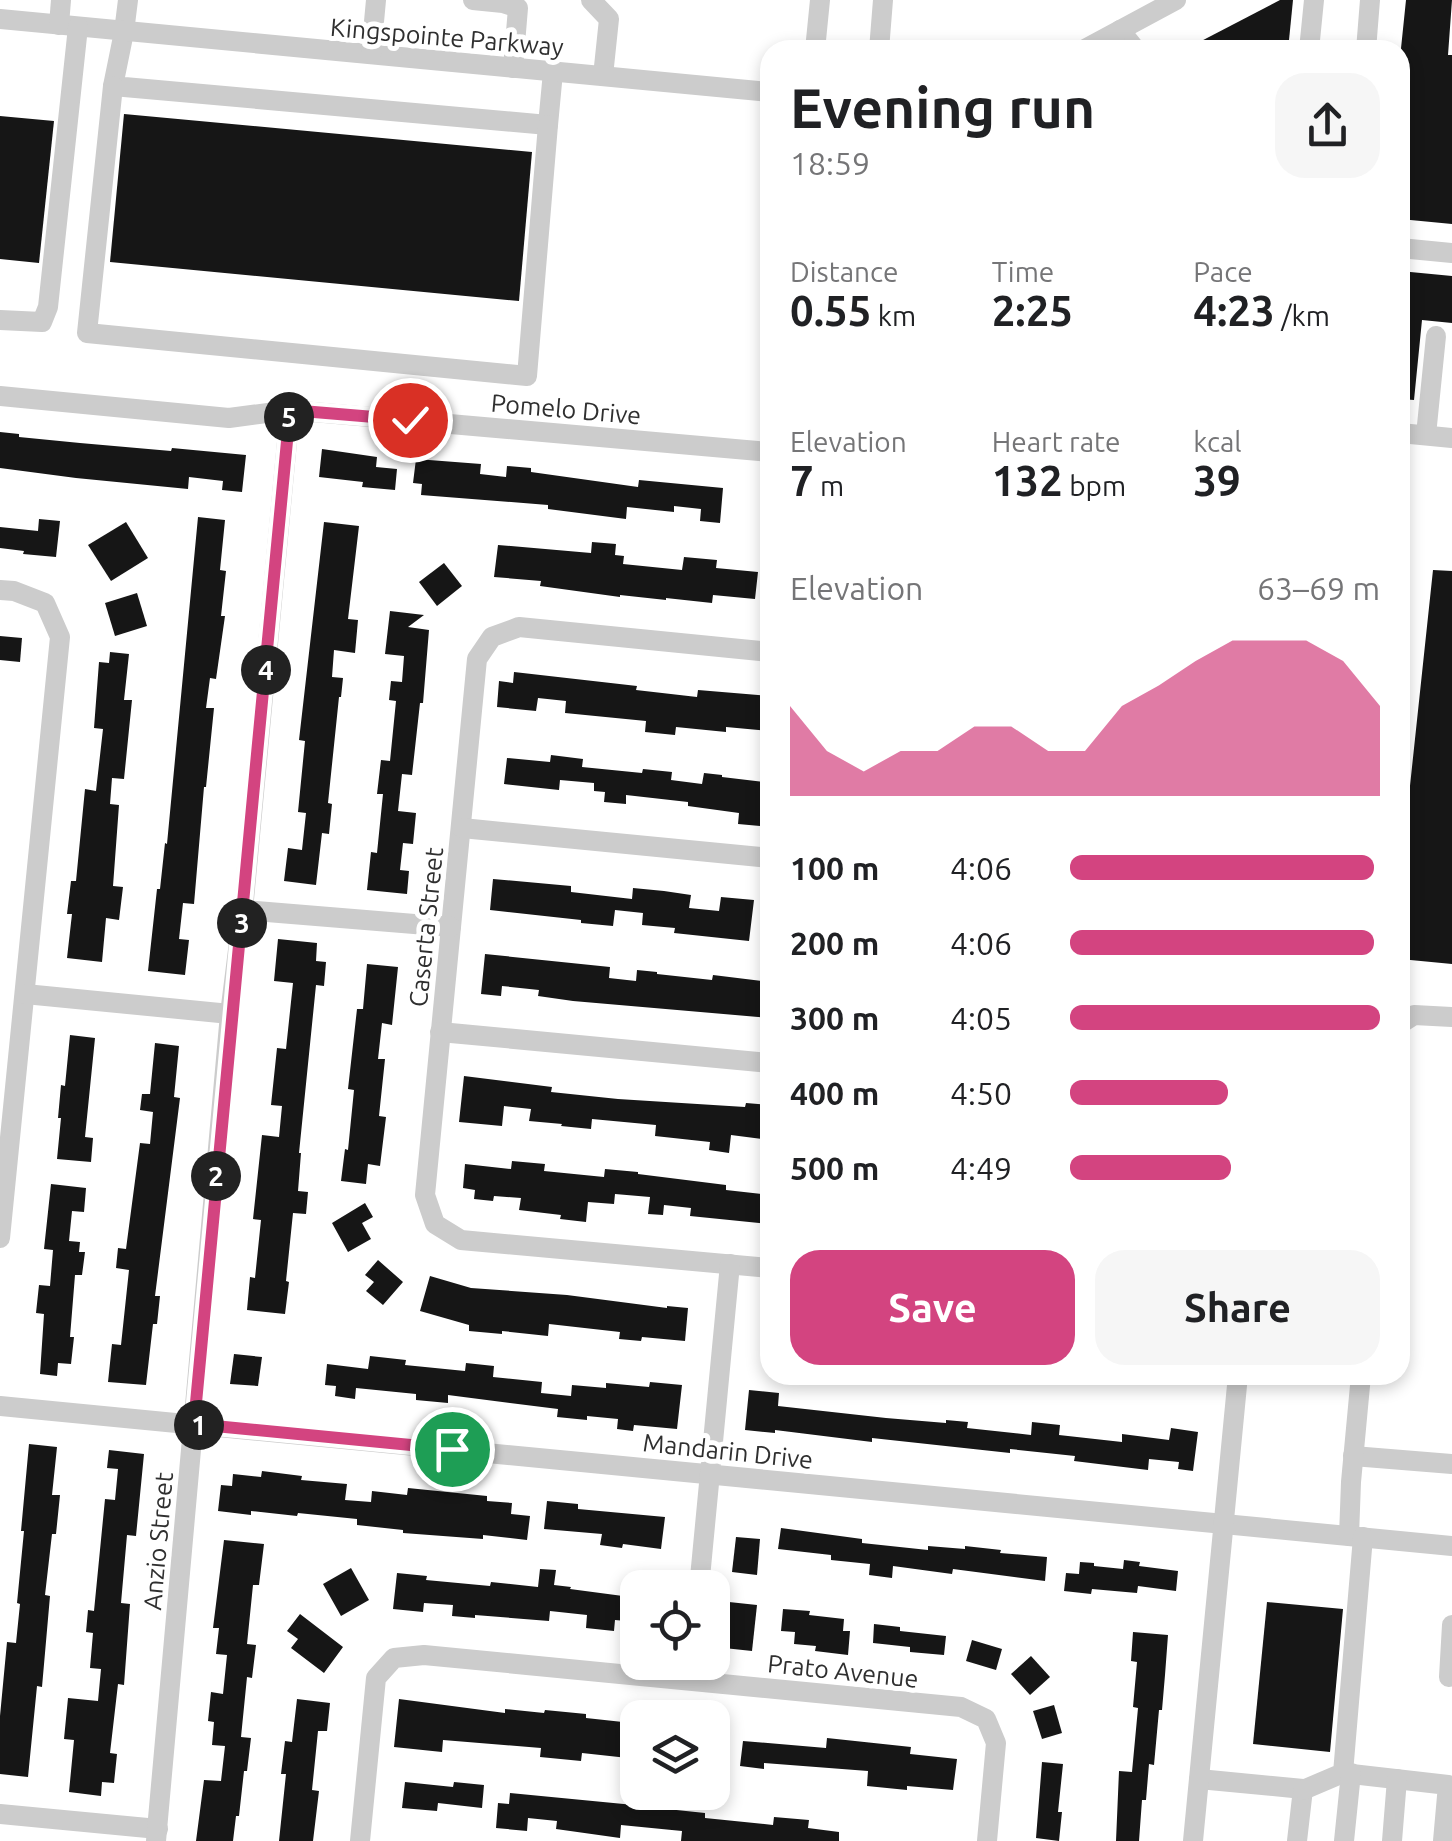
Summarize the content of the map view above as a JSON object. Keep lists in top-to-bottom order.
{
  "streets": {
    "street": [
      "Kingspointe Parkway",
      "Pomelo Drive",
      "Caserta Street",
      "Mandarin Drive",
      "Anzio Street",
      "Prato Avenue"
    ]
  },
  "crossings": [
    ["Pomelo Drive", "Anzio Street"],
    ["Mandarin Drive", "Anzio Street"]
  ],
  "page": {
    "heading": ["Evening run", "18:59"],
    "stats": [
      ["Distance", "0.55 km"],
      ["Time", "2:25"],
      ["Pace", "4:23 /km"],
      ["Elevation", "7 m"],
      ["Heart rate", "132 bpm"],
      ["kcal", "39"]
    ],
    "pins": [
      "5",
      "4",
      "3",
      "2",
      "1"
    ],
    "chart": ["Elevation", "63–69 m"],
    "list": [
      {
        "name": "100 m",
        "note": "4:06"
      },
      {
        "name": "200 m",
        "note": "4:06"
      },
      {
        "name": "300 m",
        "note": "4:05"
      },
      {
        "name": "400 m",
        "note": "4:50"
      },
      {
        "name": "500 m",
        "note": "4:49"
      }
    ],
    "buttons": ["Save", "Share"]
  }
}
